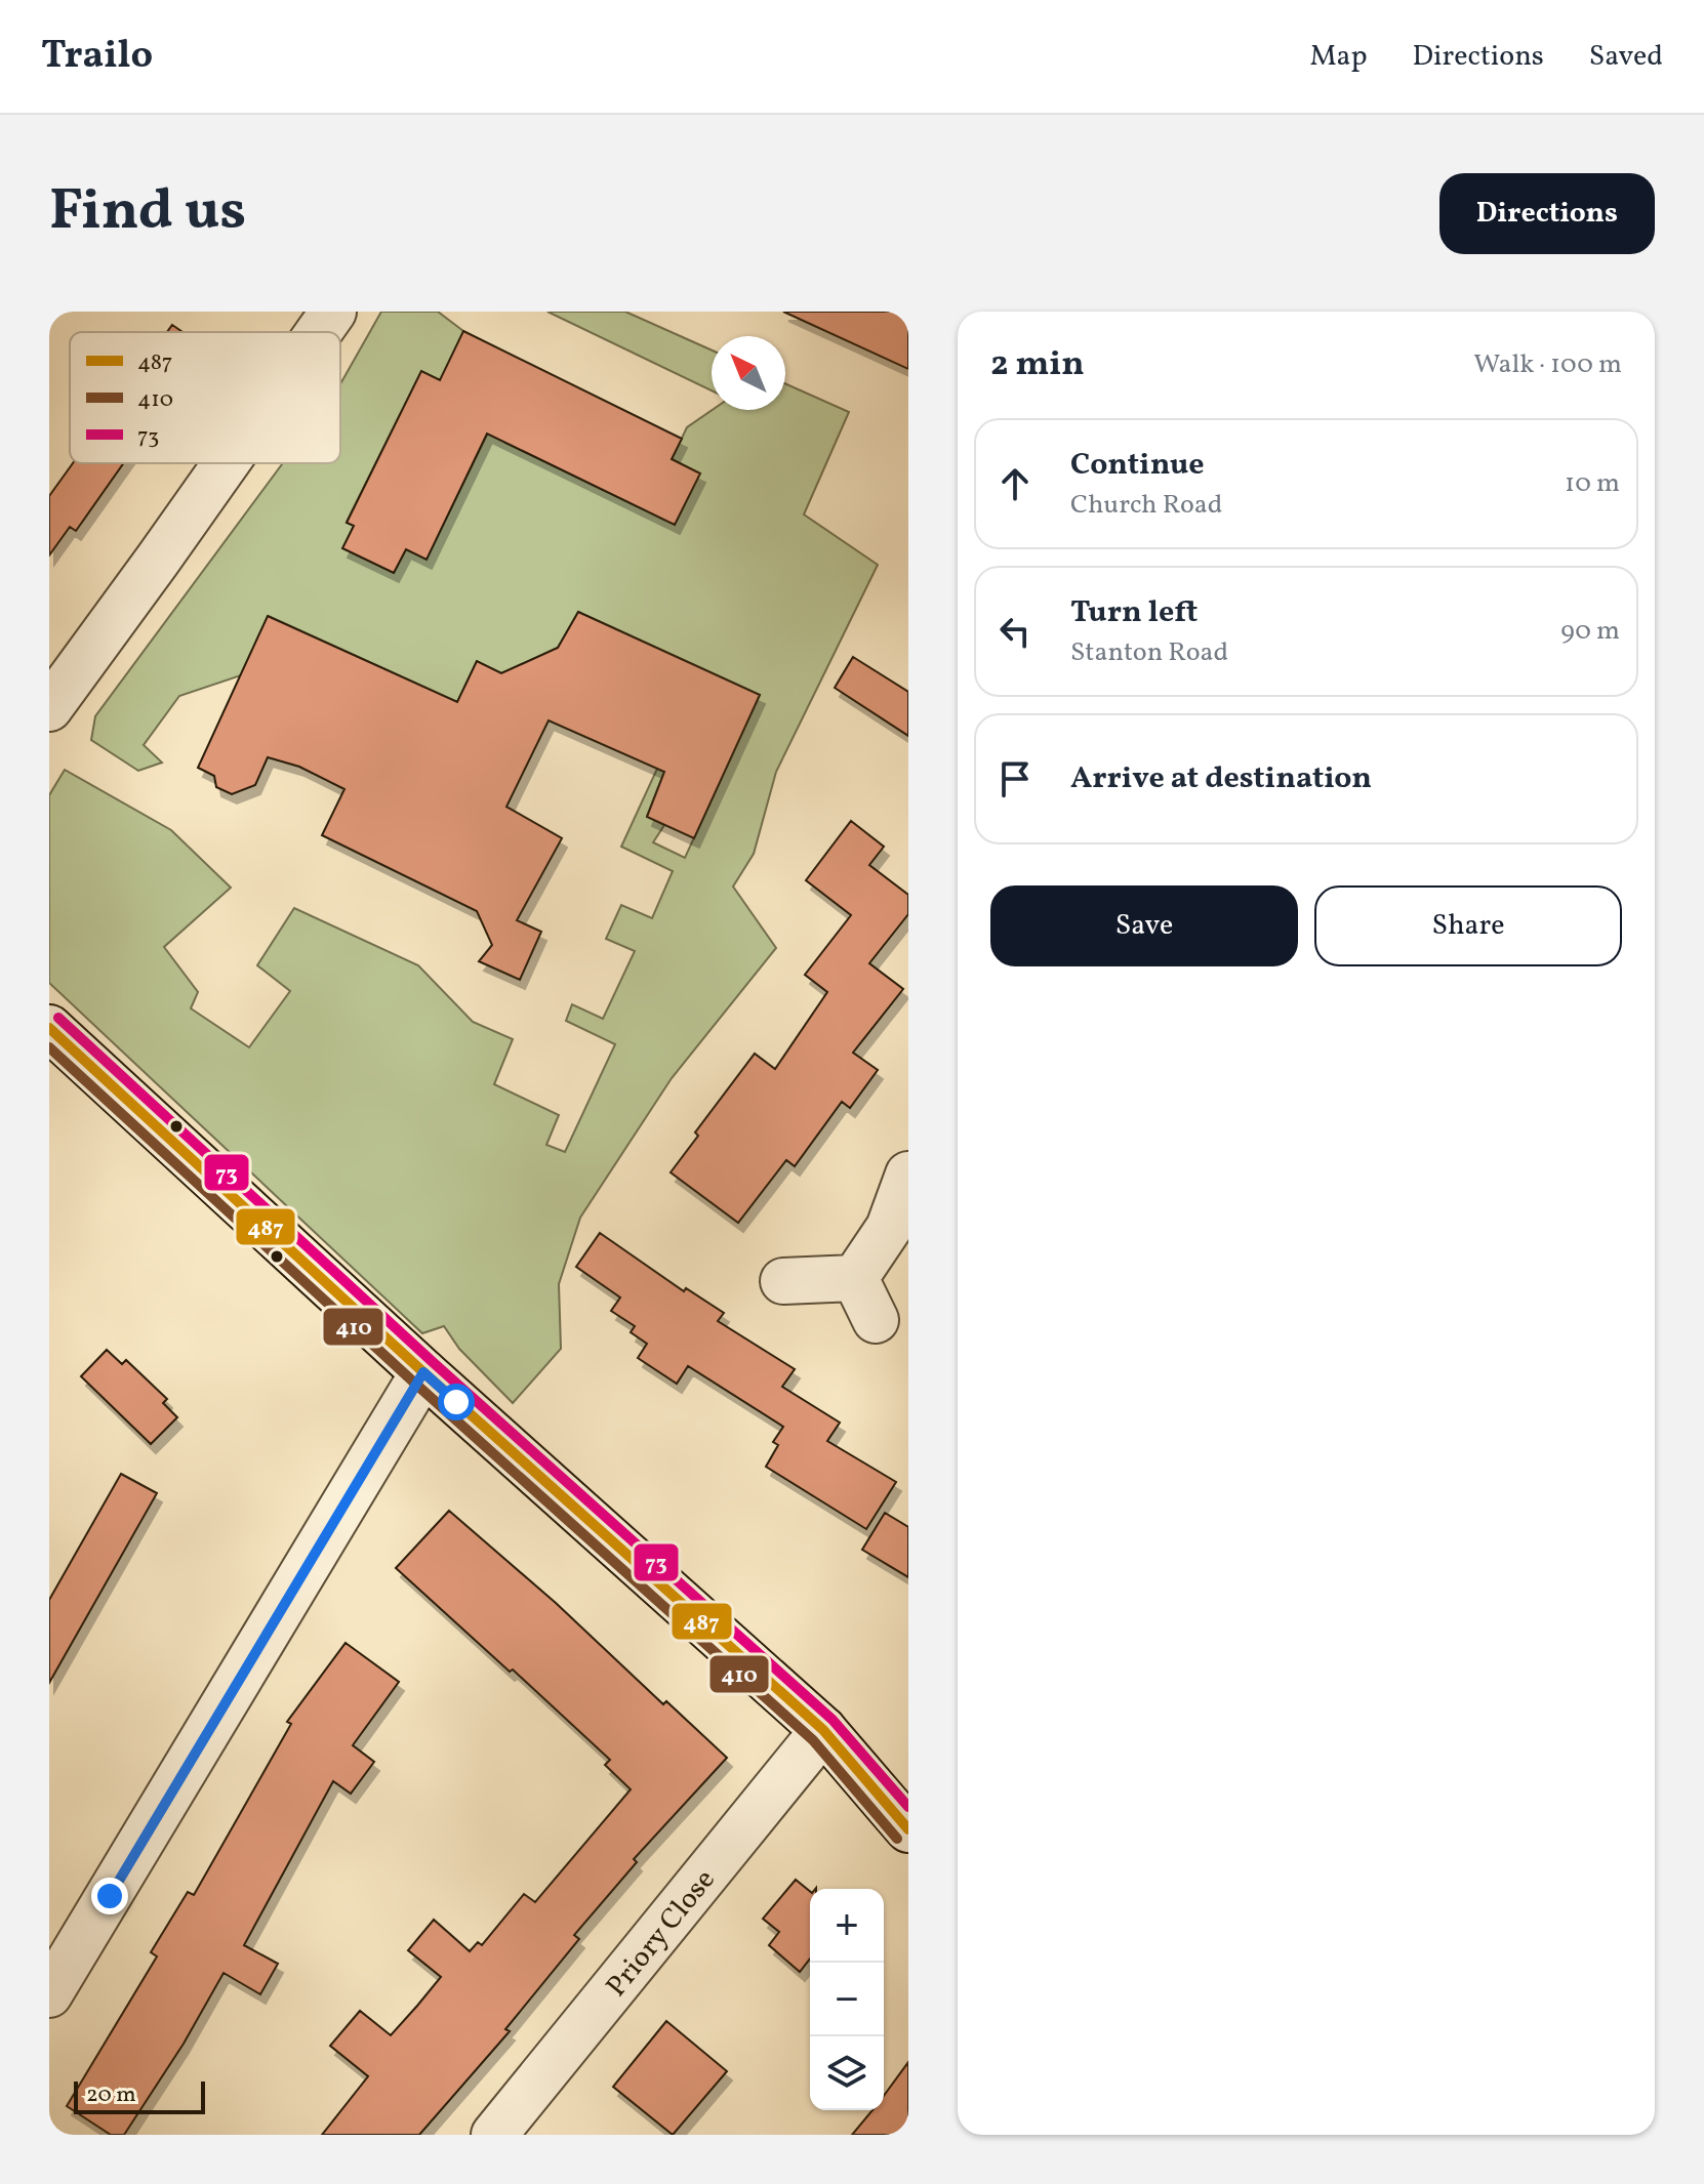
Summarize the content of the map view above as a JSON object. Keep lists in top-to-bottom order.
{
  "streets": {
    "street": ["Priory Close"]
  },
  "lines": ["transit line 73", "transit line 487", "transit line 410"],
  "legend": ["487", "410", "73"],
  "scale_bar": "20 m",
  "north": "top left",
  "page": {
    "header": "Trailo",
    "nav": ["Map", "Directions", "Saved"],
    "title": "Find us",
    "buttons": [
      "Directions",
      ["Save", "Share"]
    ],
    "heading": ["2 min", "Walk · 100 m"],
    "list": [
      ["Continue", "Church Road", "10 m"],
      ["Turn left", "Stanton Road", "90 m"],
      "Arrive at destination"
    ],
    "map_buttons": ["+", "−"],
    "scale": "20 m"
  }
}
